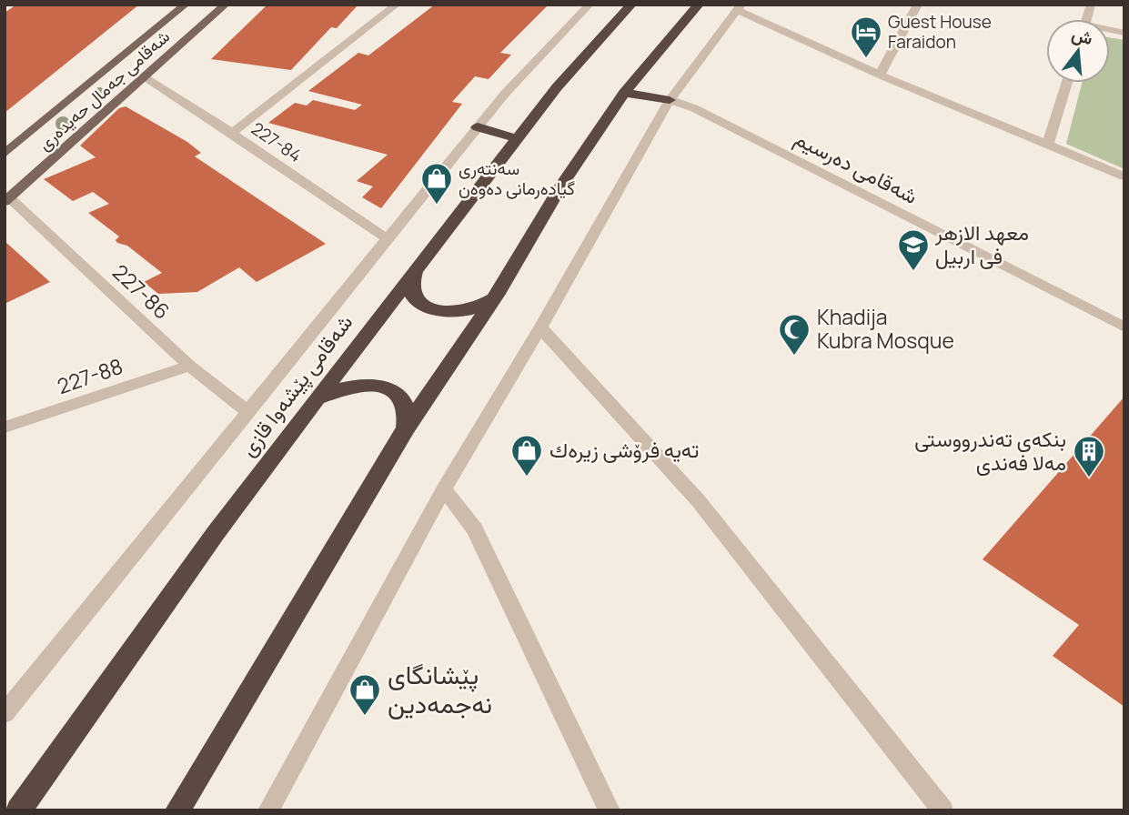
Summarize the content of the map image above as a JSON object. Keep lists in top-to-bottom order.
{
  "streets": {
    "highway": ["شەقامی پێشەوا قازی"],
    "main road": ["شەقامی جەمال حەیدەری"],
    "street": [
      "227-84",
      "شەقامی دەرسیم",
      "227-86",
      "227-88"
    ]
  },
  "crossings": [
    ["شەقامی جەمال حەیدەری", "227-84"],
    ["شەقامی جەمال حەیدەری", "227-86"],
    ["227-86", "227-88"]
  ],
  "places": {
    "hotel": ["Guest House Faraidon"],
    "shop": ["سەنتەری گیادەرمانی دەوەن", "تەیە فرۆشی زیرەك", "پێشانگای نەجمەدین"],
    "school or university": ["معهد الازهر فی اربیل"],
    "mosque": ["Khadija Kubra Mosque"],
    "building": ["بنکەی تەندرووستی مەلا فەندی"]
  },
  "north": "top"
}
